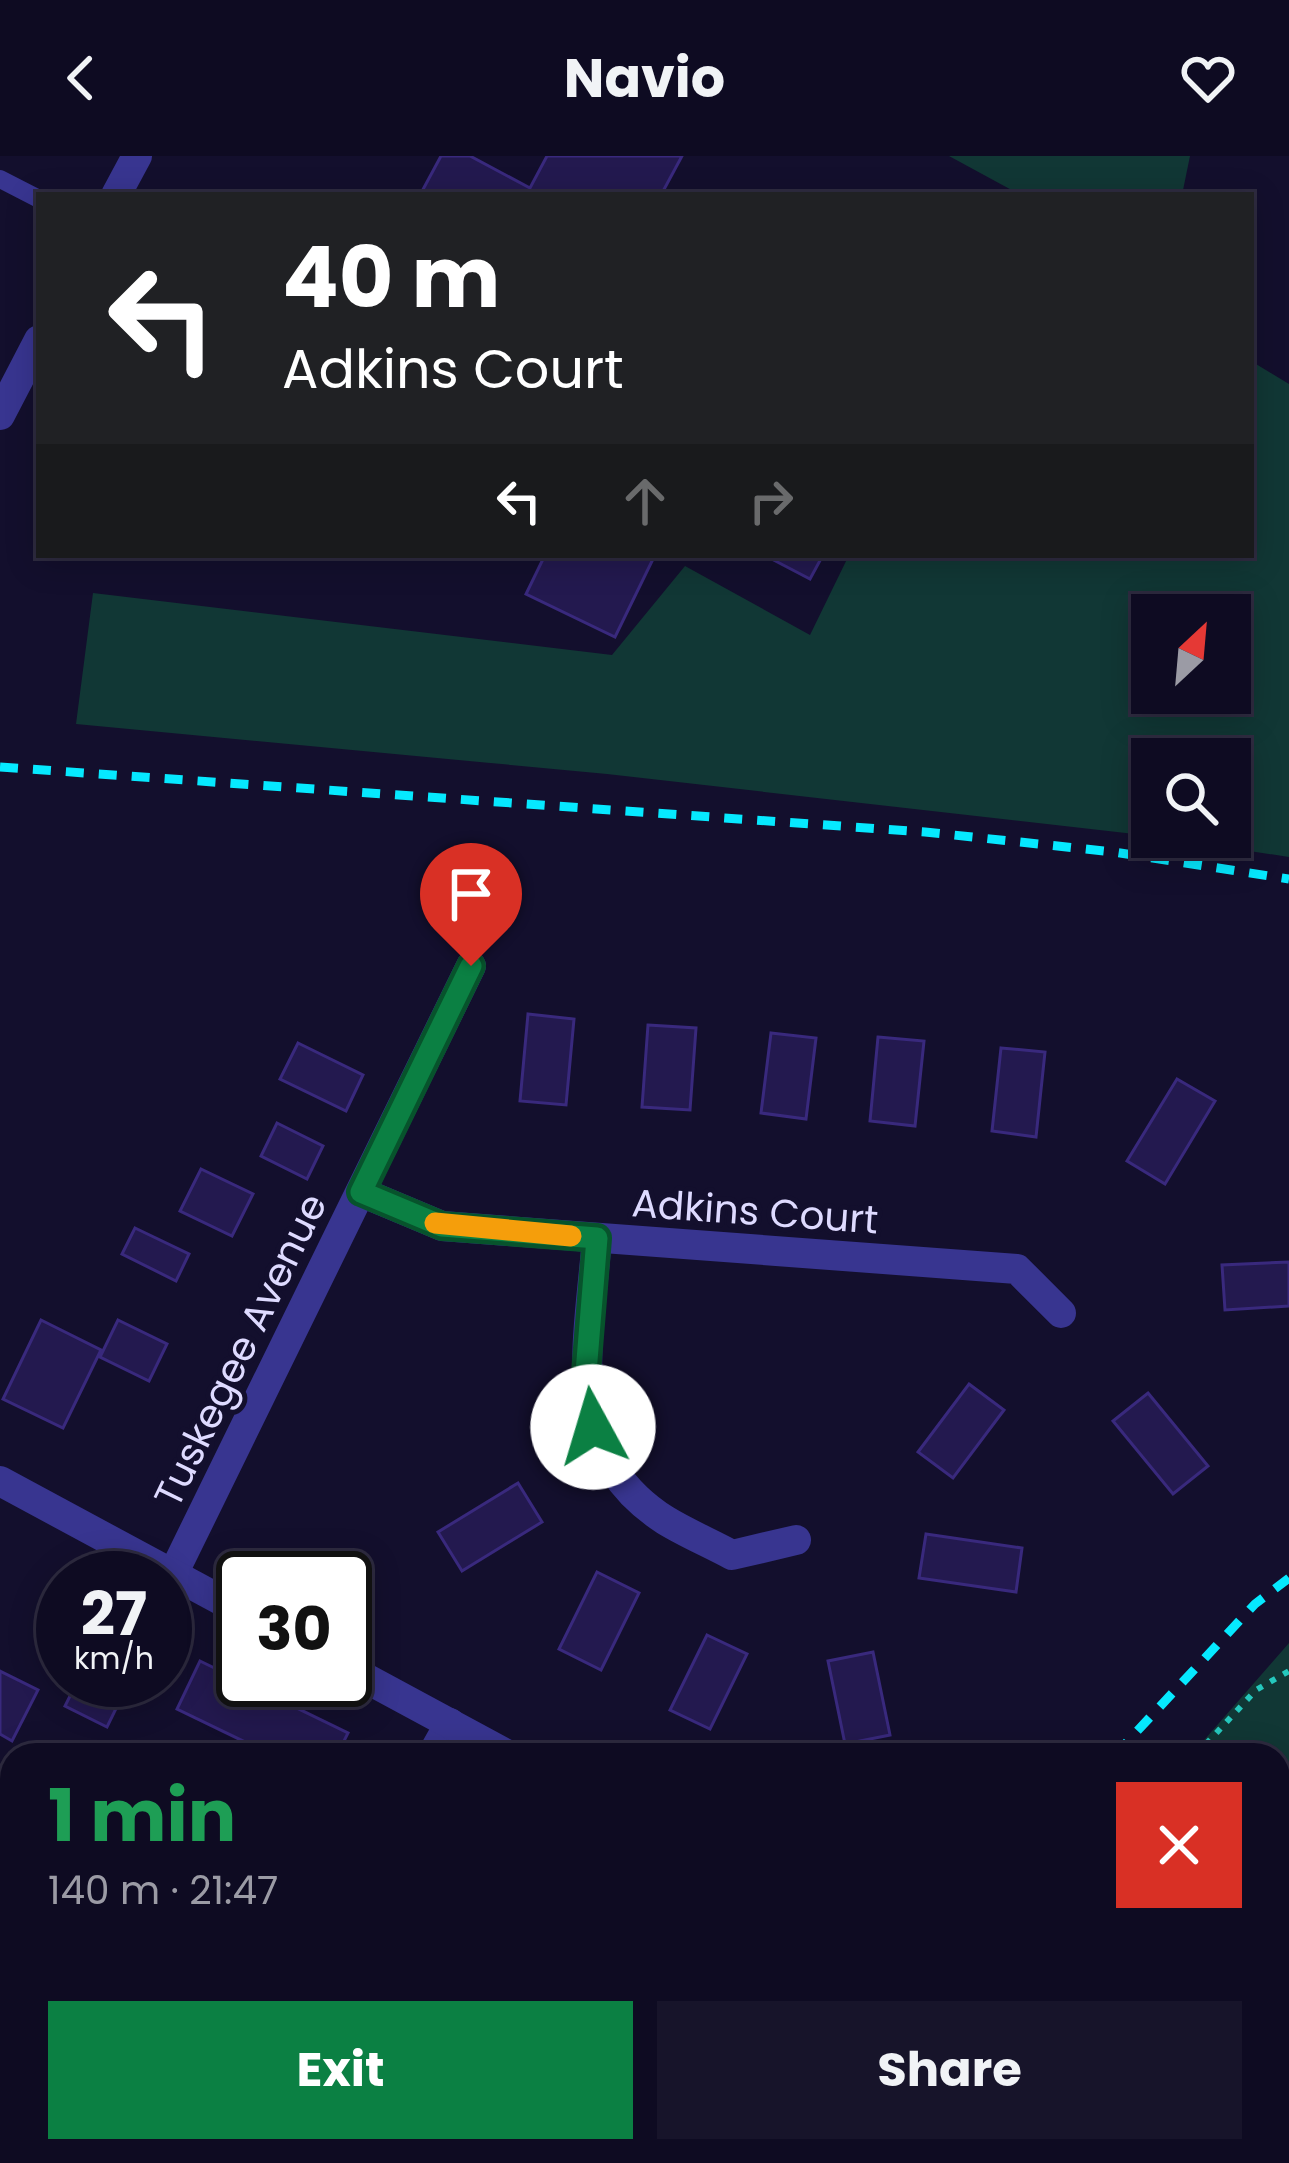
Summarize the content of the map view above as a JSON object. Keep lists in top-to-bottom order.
{
  "streets": {
    "street": ["Adkins Court", "Tuskegee Avenue"]
  },
  "crossings": [
    ["Adkins Court", "Tuskegee Avenue"]
  ],
  "north": "top right",
  "page": {
    "header": "Navio",
    "turn": ["40 m", "Adkins Court"],
    "speed": "27 km/h",
    "limit": "30",
    "heading": ["1 min", "140 m · 21:47"],
    "buttons": ["Exit", "Share"]
  }
}
